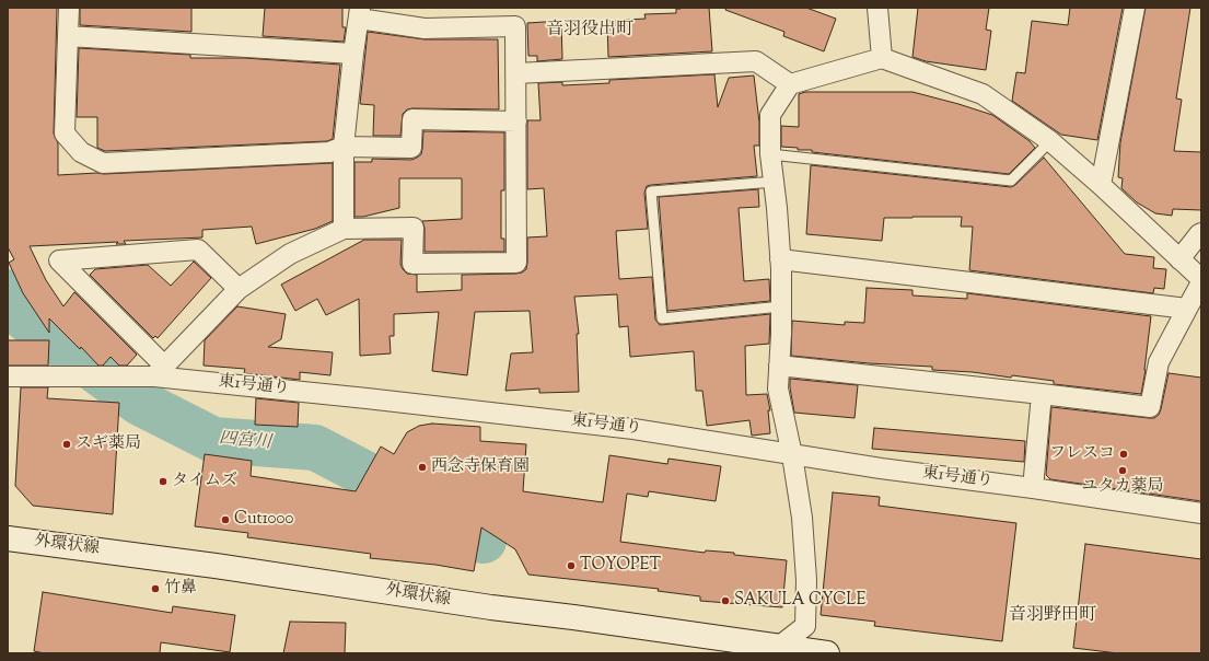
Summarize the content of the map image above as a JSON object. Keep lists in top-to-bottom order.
{
  "streets": {
    "street": ["東1号通り", "外環状線"]
  },
  "districts": ["音羽役出町", "音羽野田町"],
  "water": ["四宮川"],
  "places": [
    "スギ薬局",
    "フレスコ",
    "西念寺保育園",
    "ユタカ薬局",
    "タイムズ",
    "Cut1000",
    "TOYOPET",
    "竹鼻",
    "SAKULA CYCLE"
  ]
}
